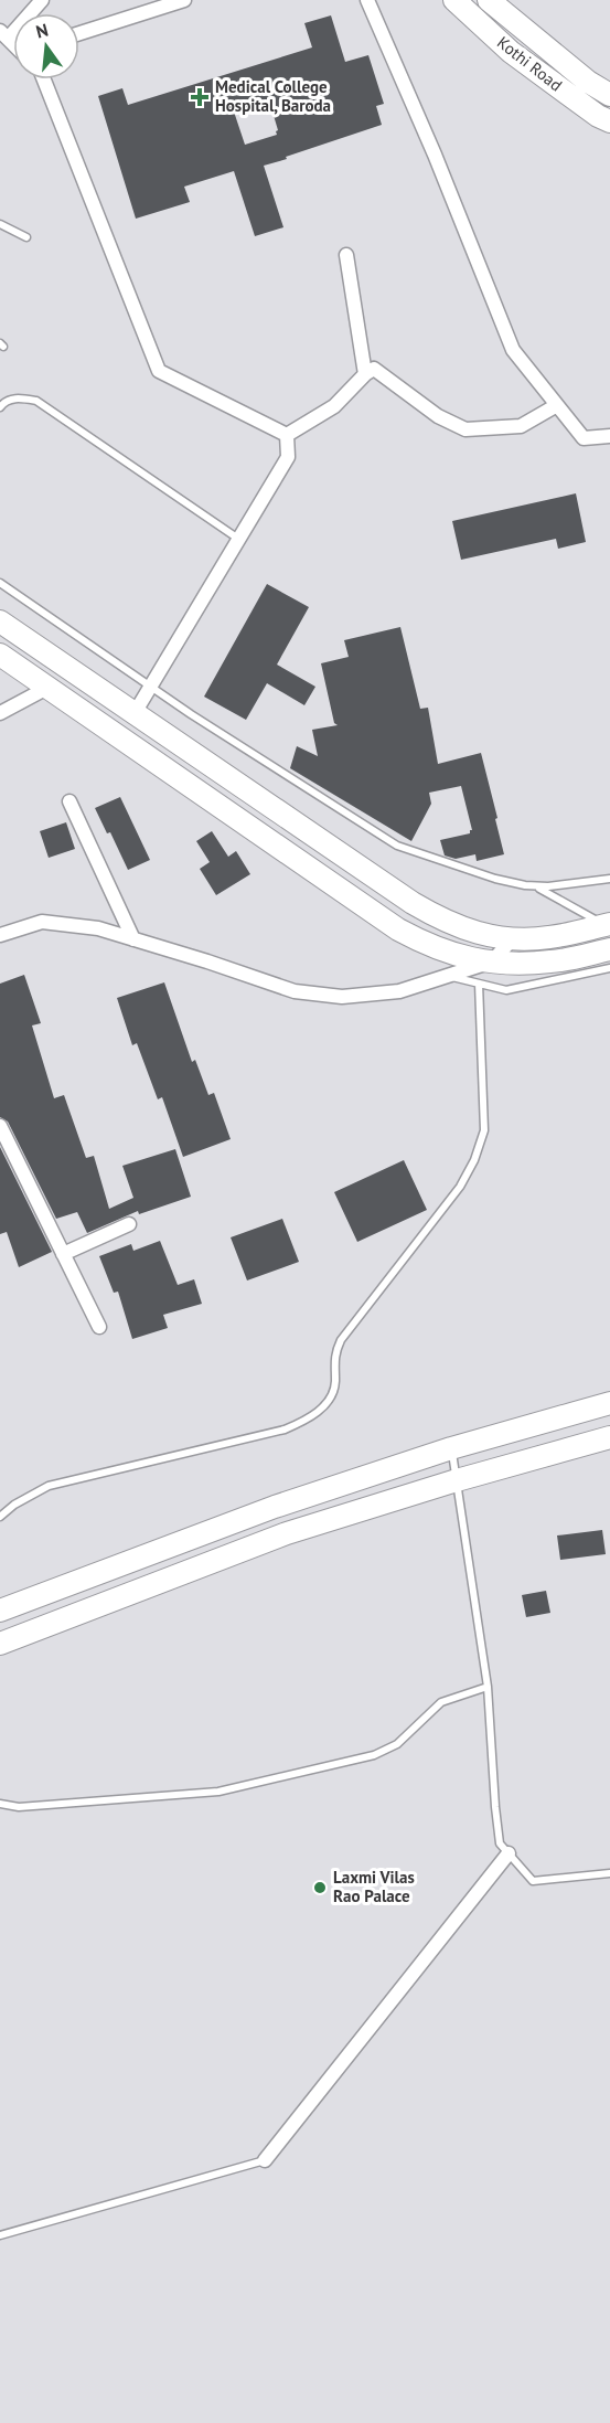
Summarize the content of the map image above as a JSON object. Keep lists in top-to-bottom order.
{
  "streets": {
    "main road": ["Kothi Road"]
  },
  "places": {
    "health": ["Medical College Hospital, Baroda"],
    "other": ["Laxmi Vilas Rao Palace"]
  },
  "north": "top"
}
